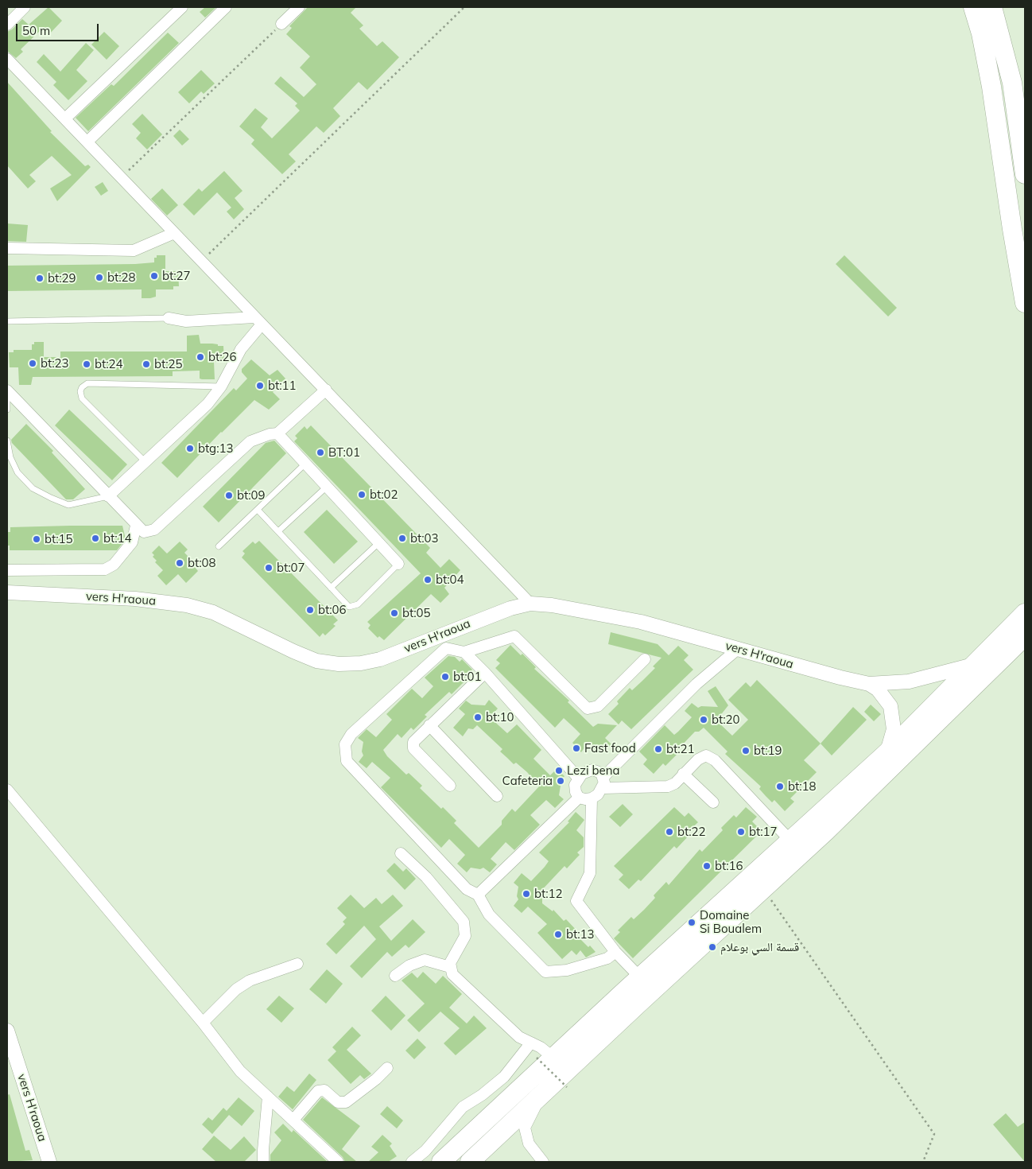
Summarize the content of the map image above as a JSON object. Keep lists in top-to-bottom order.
{
  "streets": {
    "street": ["vers H'raoua"]
  },
  "places": [
    "bt:27",
    "bt:28",
    "bt:29",
    "bt:26",
    "bt:23",
    "bt:24",
    "bt:25",
    "bt:11",
    "btg:13",
    "BT:01",
    "bt:02",
    "bt:09",
    "bt:14",
    "bt:03",
    "bt:15",
    "bt:08",
    "bt:07",
    "bt:04",
    "bt:06",
    "bt:05",
    "bt:01",
    "bt:10",
    "bt:20",
    "Fast food",
    "bt:21",
    "bt:19",
    "Lezi bena",
    "Cafeteria",
    "bt:18",
    "bt:22",
    "bt:17",
    "bt:16",
    "bt:12",
    "Domaine Si Boualem",
    "bt:13",
    "قسمة السي بوعلام"
  ],
  "scale_bar": "50 m"
}
